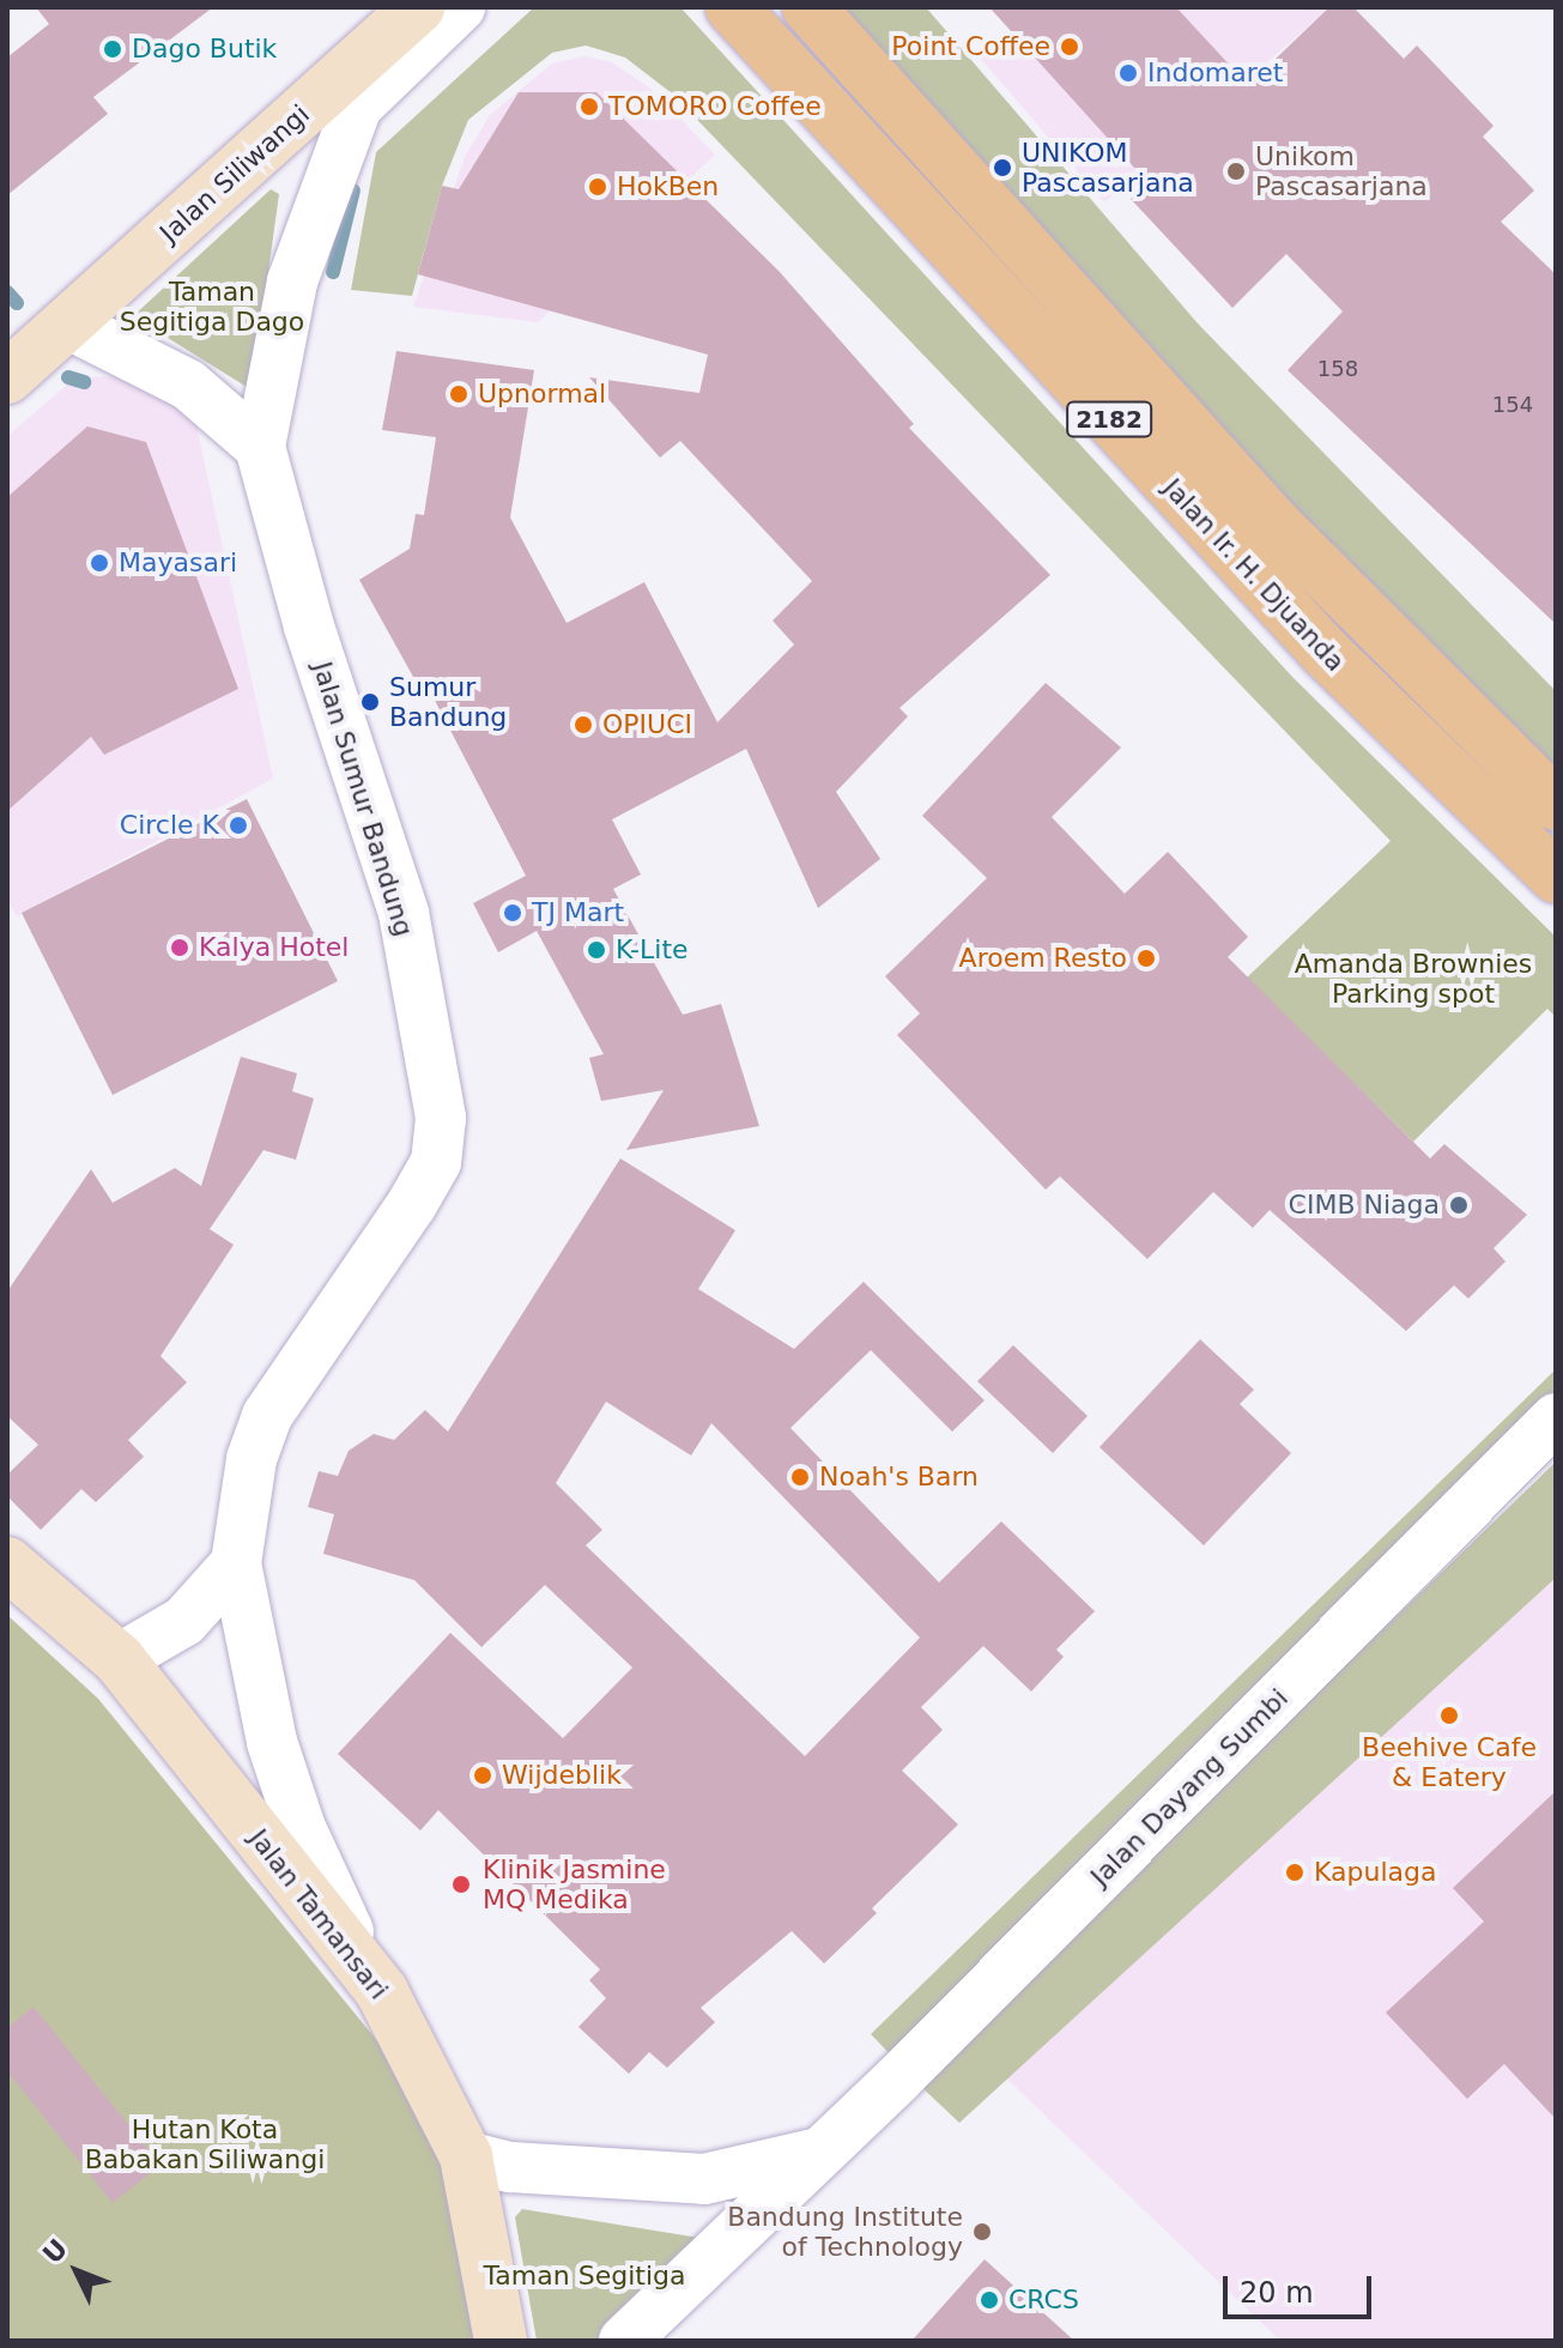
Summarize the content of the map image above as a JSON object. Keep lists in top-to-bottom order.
{
  "streets": {
    "main road": [
      "Jalan Siliwangi",
      "2182",
      "Jalan Ir. H. Djuanda",
      "Jalan Tamansari"
    ],
    "street": ["Jalan Sumur Bandung", "Jalan Dayang Sumbi"]
  },
  "crossings": [
    ["Jalan Siliwangi", "Jalan Sumur Bandung"],
    ["Jalan Sumur Bandung", "Jalan Tamansari"]
  ],
  "parks": [
    "Taman Segitiga Dago",
    "Amanda Brownies Parking spot",
    "Hutan Kota Babakan Siliwangi",
    "Taman Segitiga"
  ],
  "places": [
    "Point Coffee",
    "Dago Butik",
    "Indomaret",
    "TOMORO Coffee",
    "UNIKOM Pascasarjana",
    "Unikom Pascasarjana",
    "HokBen",
    "Upnormal",
    "Mayasari",
    "Sumur Bandung",
    "OPIUCI",
    "Circle K",
    "TJ Mart",
    "Kalya Hotel",
    "K-Lite",
    "Aroem Resto",
    "CIMB Niaga",
    "Noah's Barn",
    "Beehive Cafe & Eatery",
    "Wijdeblik",
    "Kapulaga",
    "Klinik Jasmine MQ Medika",
    "Bandung Institute of Technology",
    "CRCS"
  ],
  "house_numbers": ["158", "154"],
  "scale_bar": "20 m",
  "north": "top left"
}
